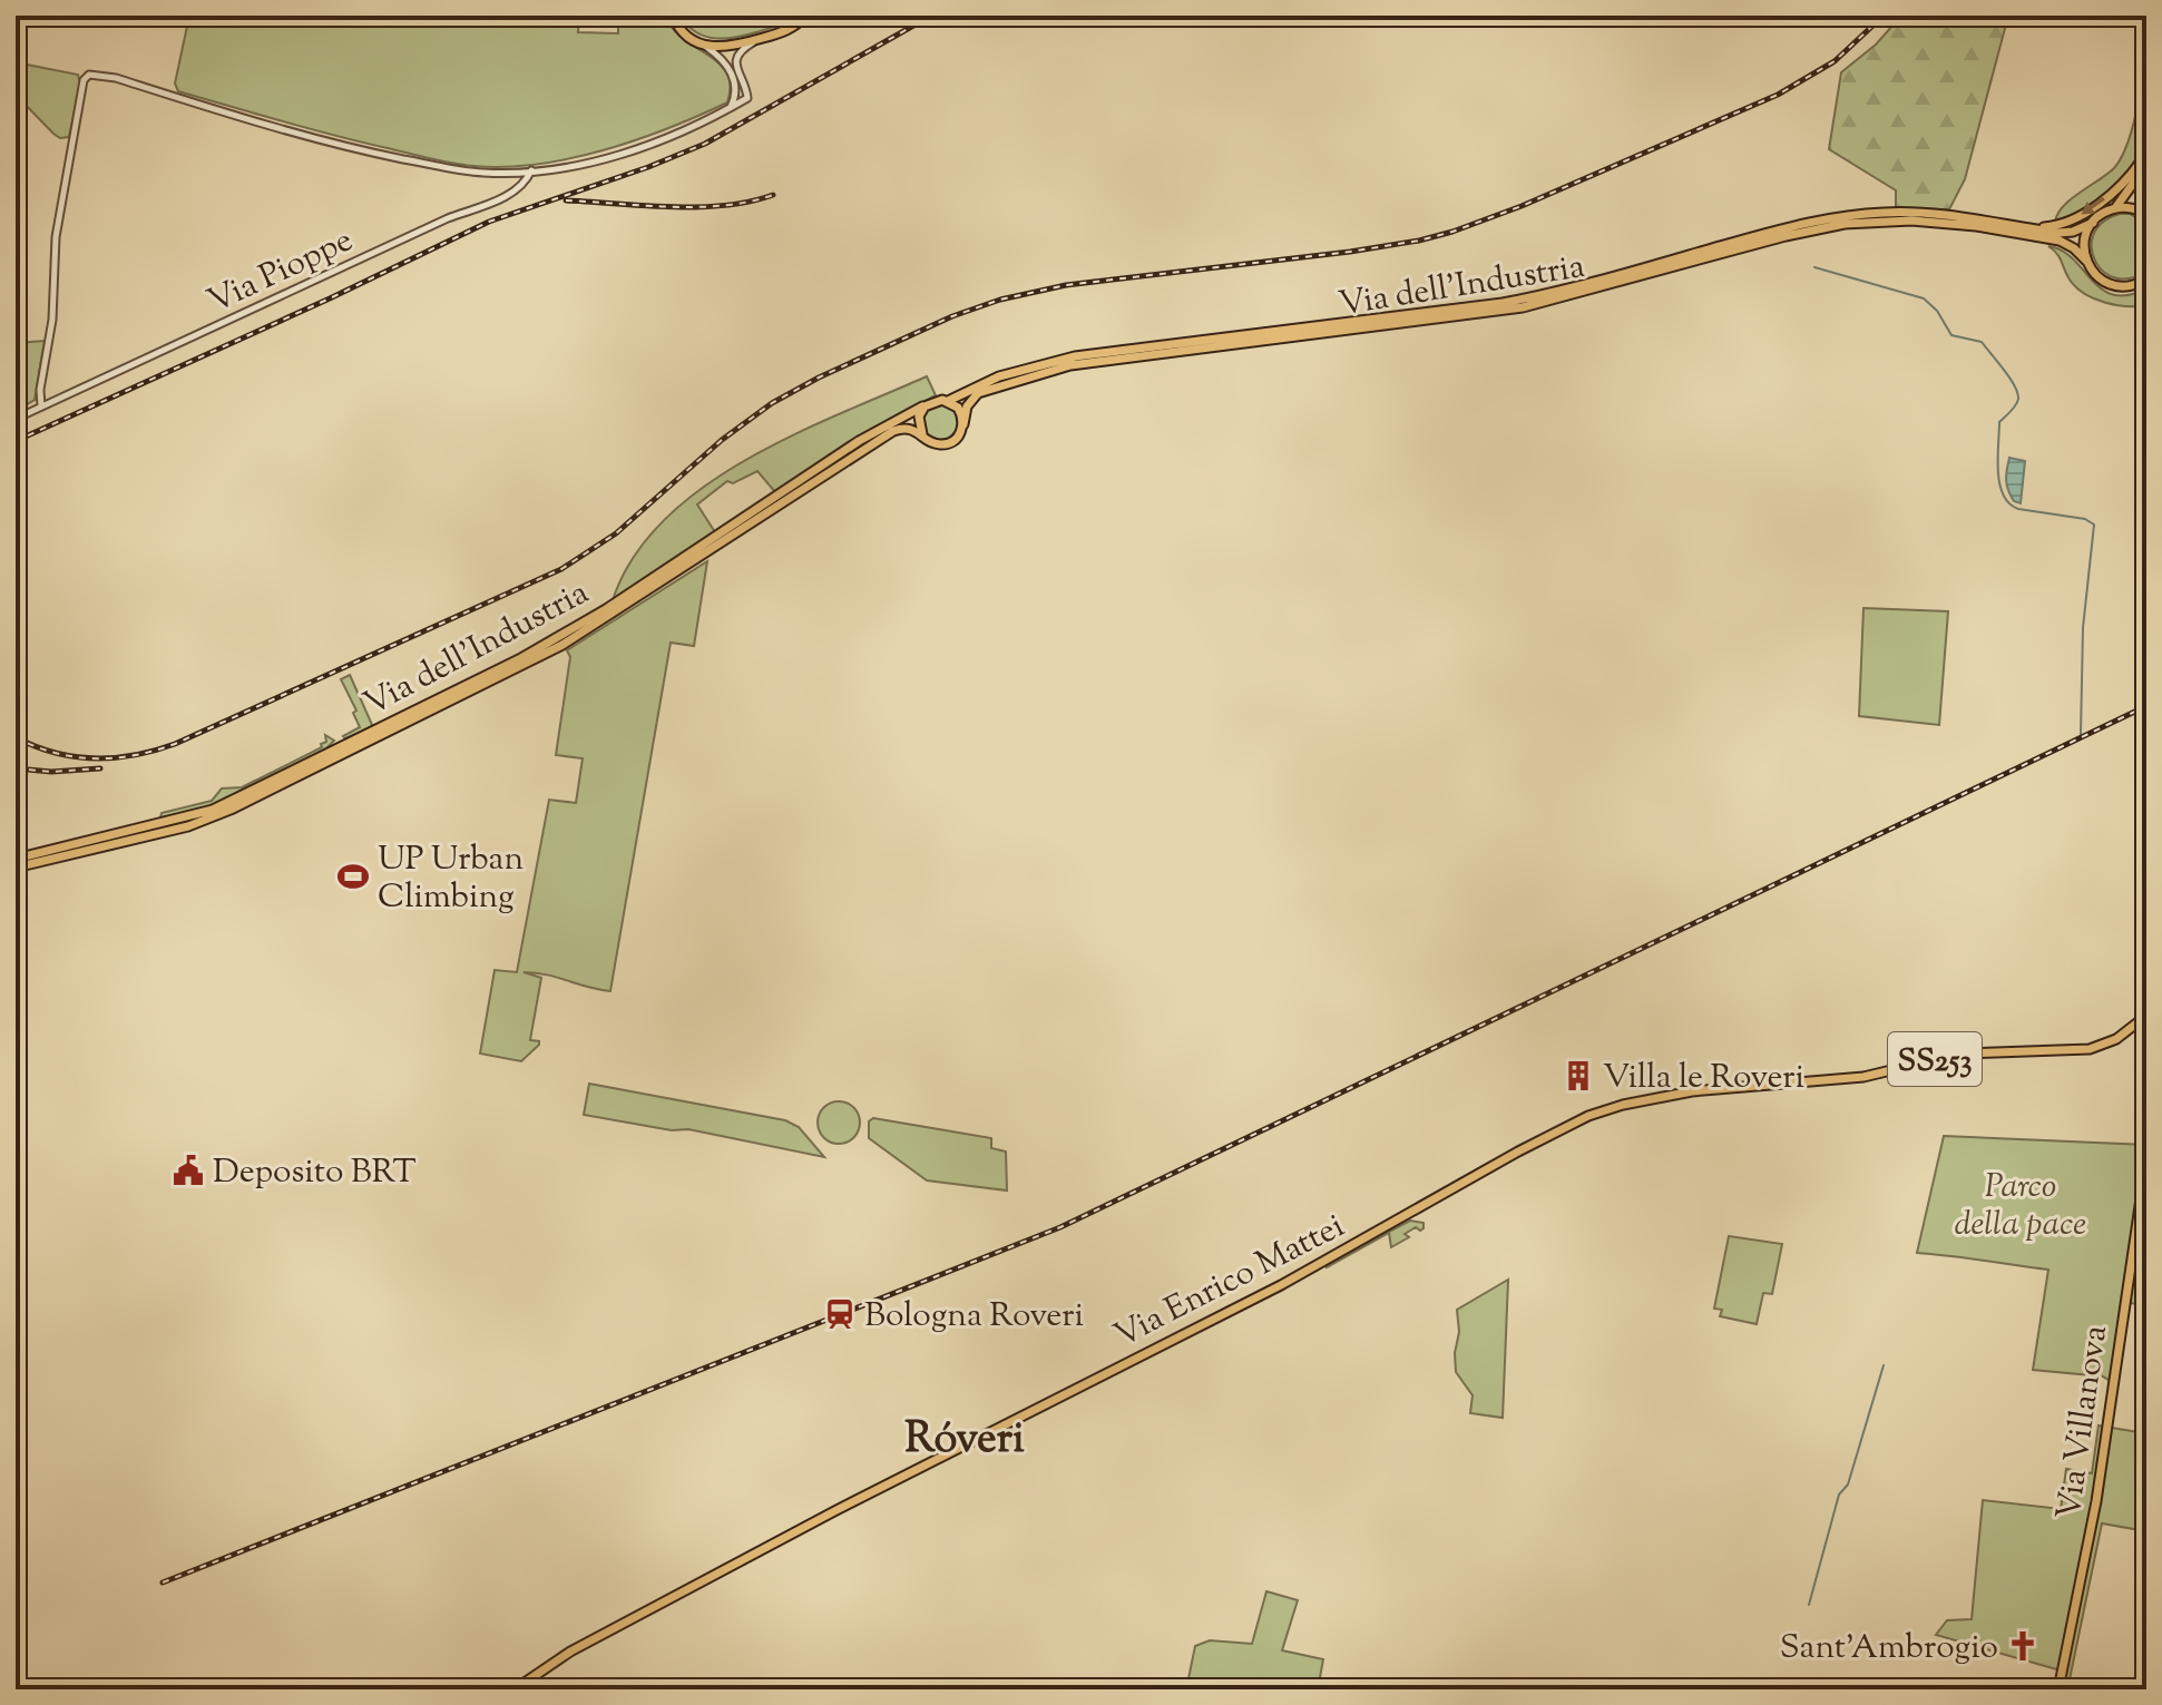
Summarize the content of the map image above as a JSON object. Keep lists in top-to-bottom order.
{
  "streets": {
    "main road": [
      "Via dell'Industria",
      "SS253",
      "Via Enrico Mattei",
      "Via Villanova"
    ],
    "street": ["Via Pioppe"]
  },
  "districts": ["Róveri"],
  "parks": ["Parco della pace"],
  "places": {
    "sports": ["UP Urban Climbing"],
    "building": ["Villa le Roveri"],
    "public building": ["Deposito BRT"],
    "station": ["Bologna Roveri"],
    "church": ["Sant'Ambrogio"]
  }
}
